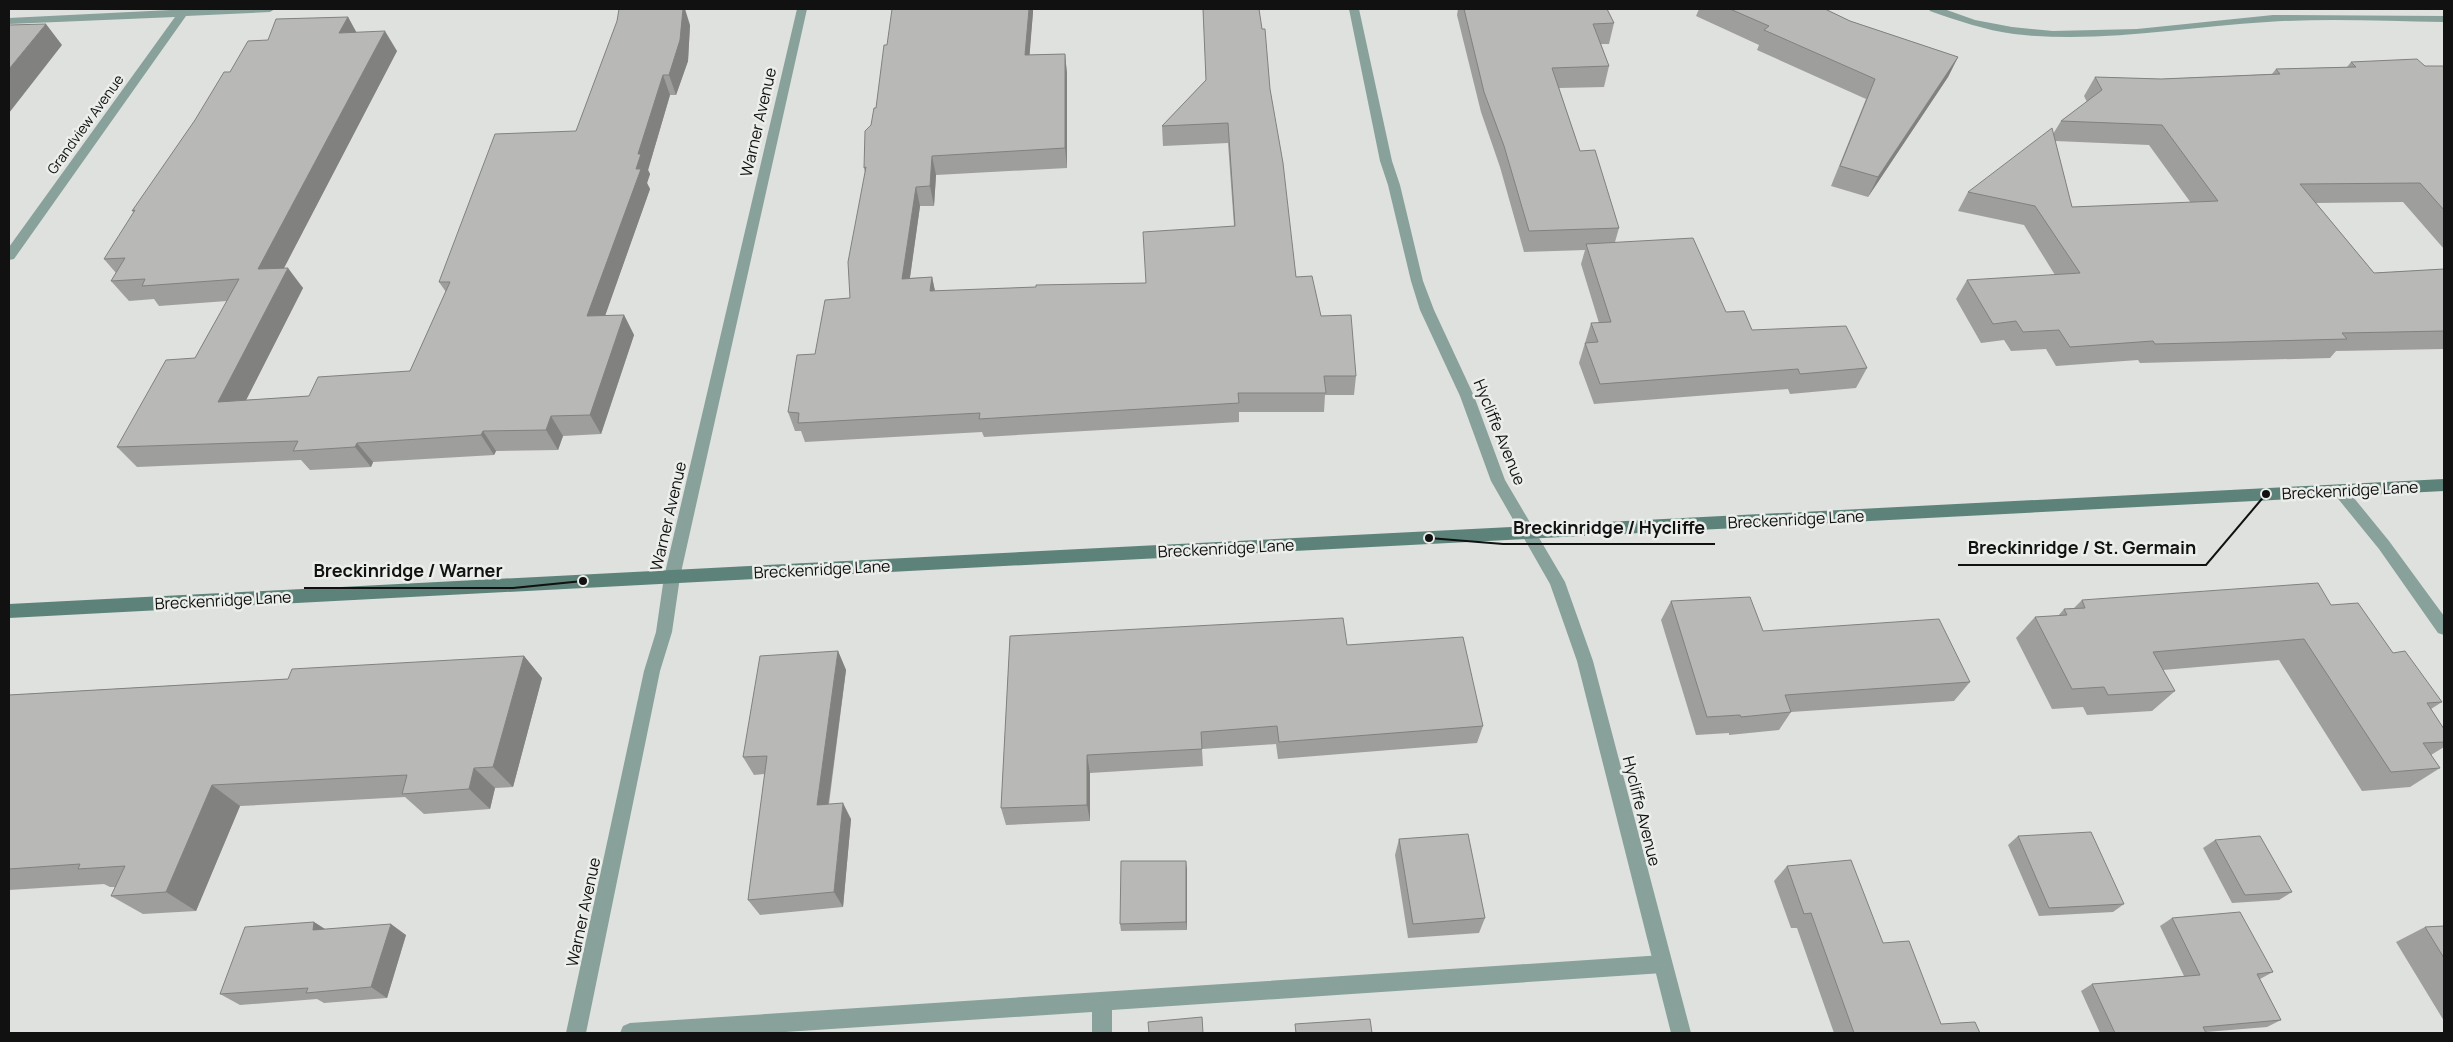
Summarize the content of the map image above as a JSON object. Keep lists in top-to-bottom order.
{
  "streets": {
    "main road": ["Breckenridge Lane"],
    "street": ["Warner Avenue", "Grandview Avenue", "Hycliffe Avenue"]
  },
  "crossings": [
    ["Warner Avenue", "Breckenridge Lane"],
    ["Hycliffe Avenue", "Breckenridge Lane"]
  ],
  "places": ["Breckinridge / St. Germain", "Breckinridge / Hycliffe", "Breckinridge / Warner"]
}
